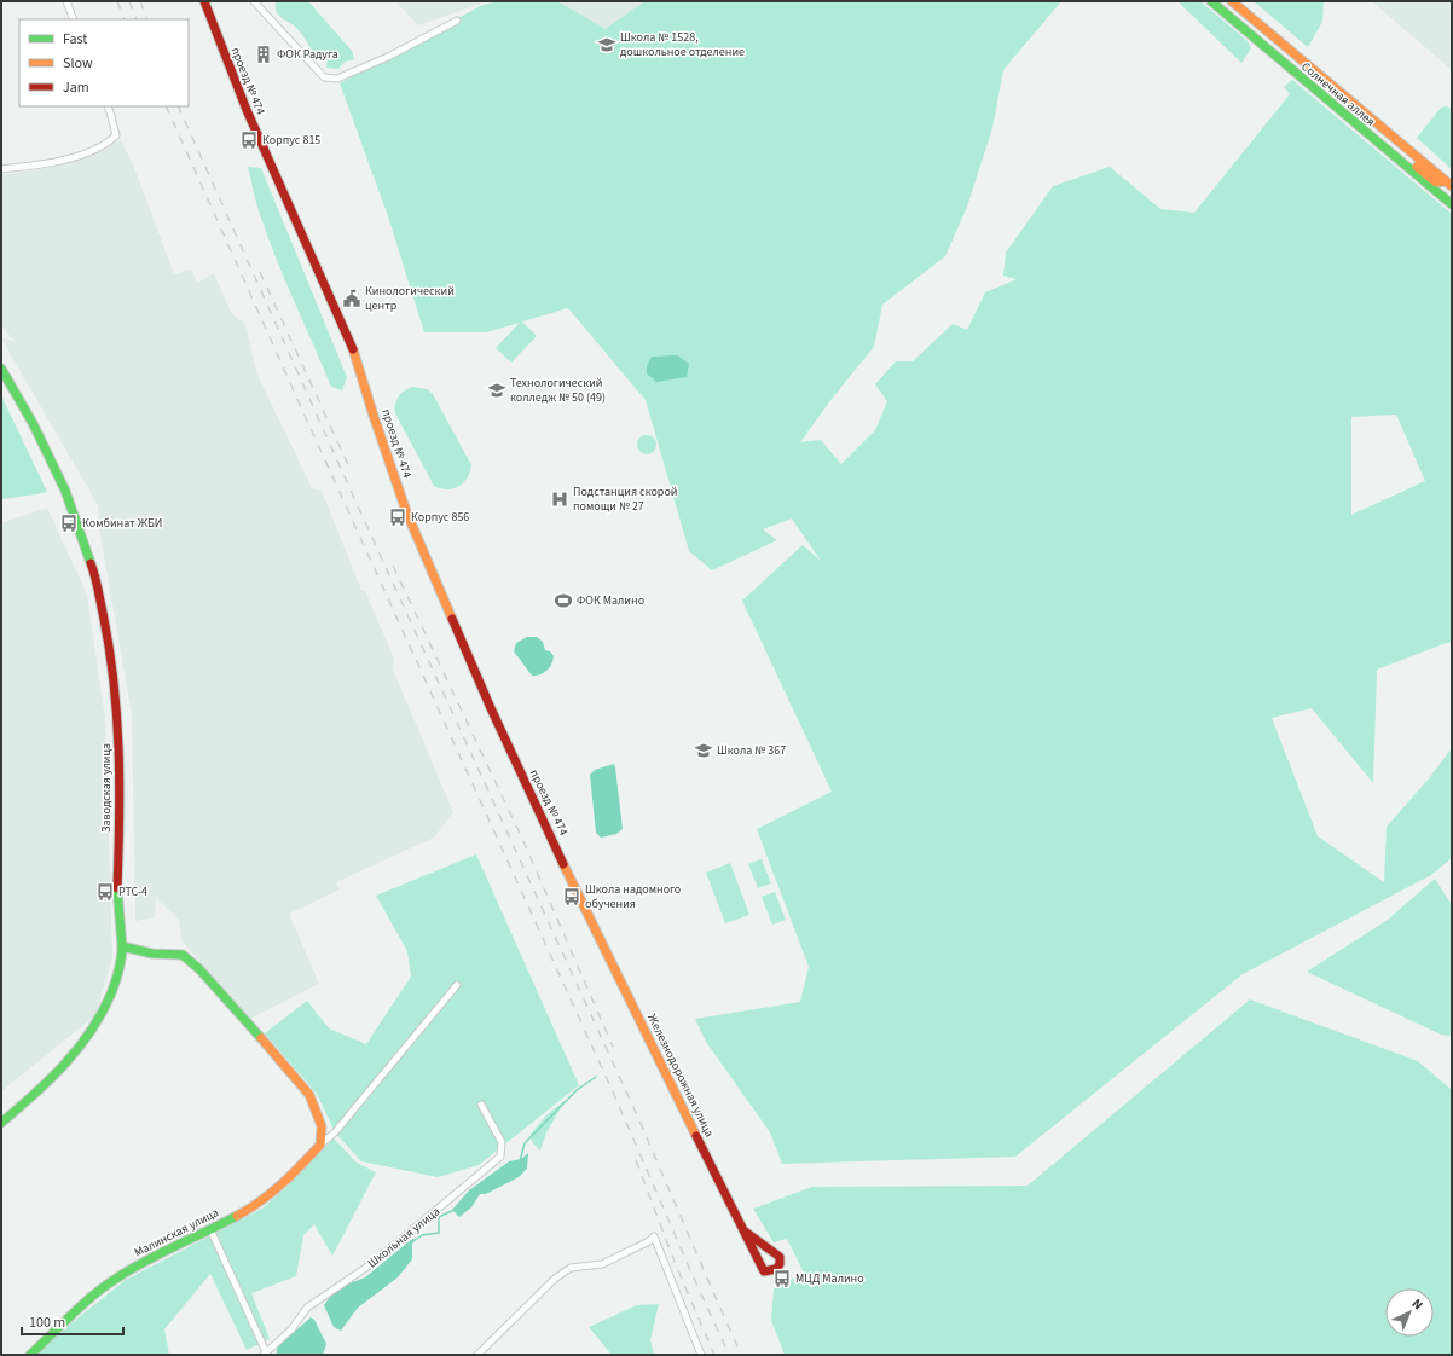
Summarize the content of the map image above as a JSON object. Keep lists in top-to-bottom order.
{
  "streets": {
    "street": [
      "проезд № 474",
      "Солнечная аллея",
      "Заводская улица",
      "Железнодорожная улица",
      "Малинская улица",
      "Школьная улица"
    ]
  },
  "crossings": [
    ["проезд № 474", "Железнодорожная улица"]
  ],
  "places": {
    "school or university": ["Школа № 1528, дошкольное отделение", "Технологический колледж № 50 (49)", "Школа № 367"],
    "building": ["ФОК Радуга"],
    "bus stop": [
      "Корпус 815",
      "Корпус 856",
      "Комбинат ЖБИ",
      "РТС-4",
      "Школа надомного обучения",
      "МЦД Малино"
    ],
    "public building": ["Кинологический центр"],
    "hospital": ["Подстанция скорой помощи № 27"],
    "sports": ["ФОК Малино"]
  },
  "legend": ["Fast", "Slow", "Jam"],
  "scale_bar": "100 m",
  "north": "top right"
}
